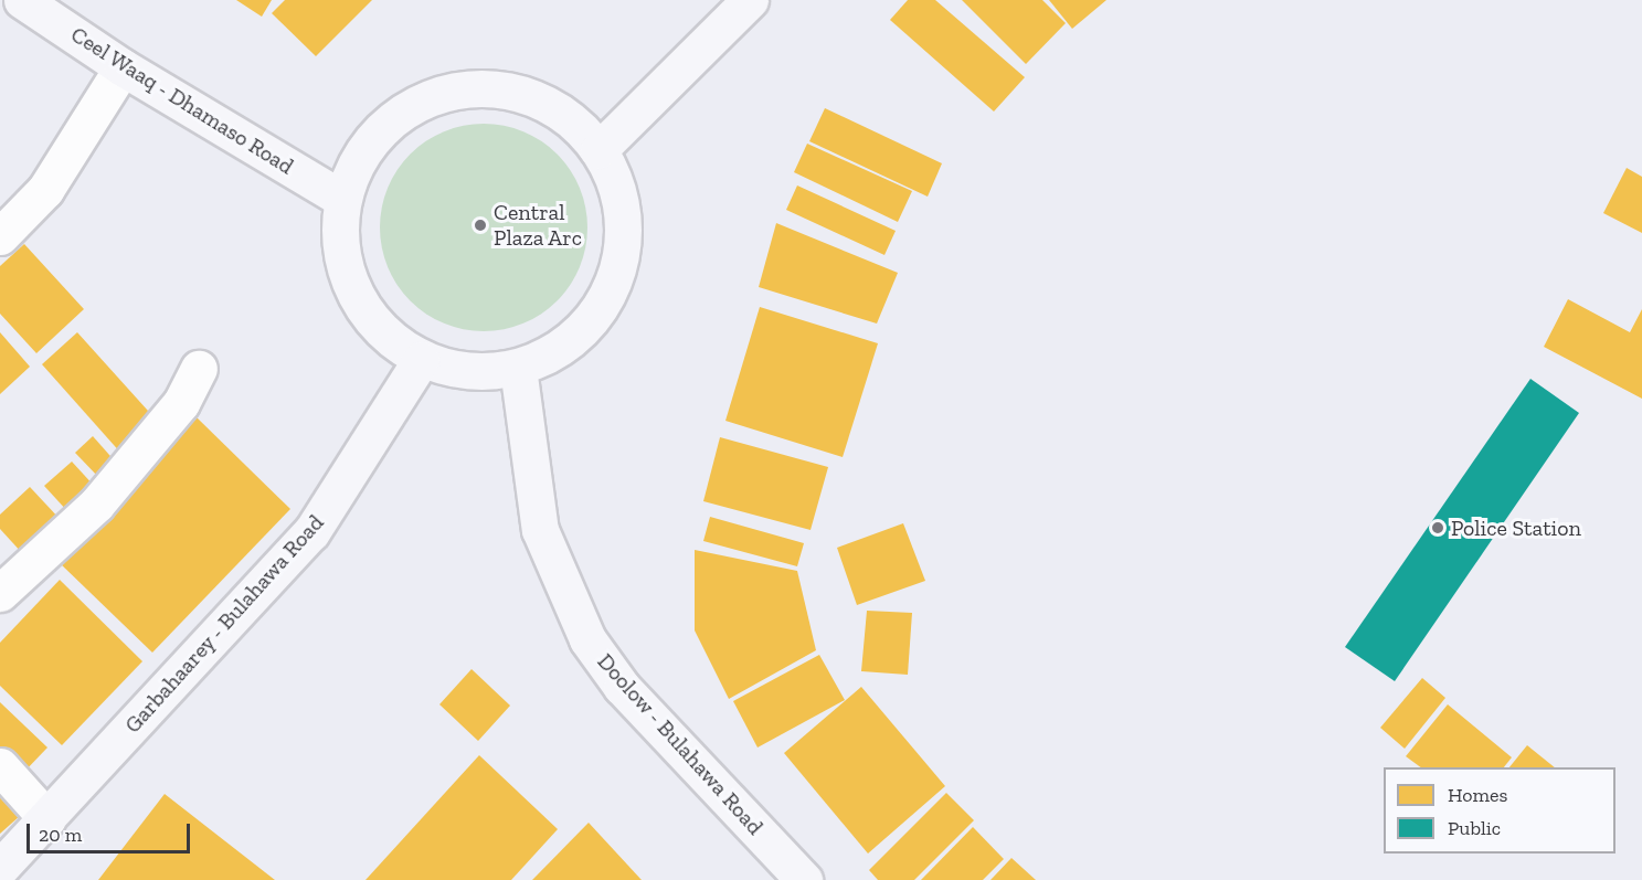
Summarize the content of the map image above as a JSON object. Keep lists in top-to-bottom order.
{
  "streets": {
    "main road": ["Ceel Waaq - Dhamaso Road", "Garbahaarey - Bulahawa Road", "Doolow - Bulahawa Road"]
  },
  "places": ["Central Plaza Arc", "Police Station"],
  "legend": ["Homes", "Public"],
  "scale_bar": "20 m"
}
